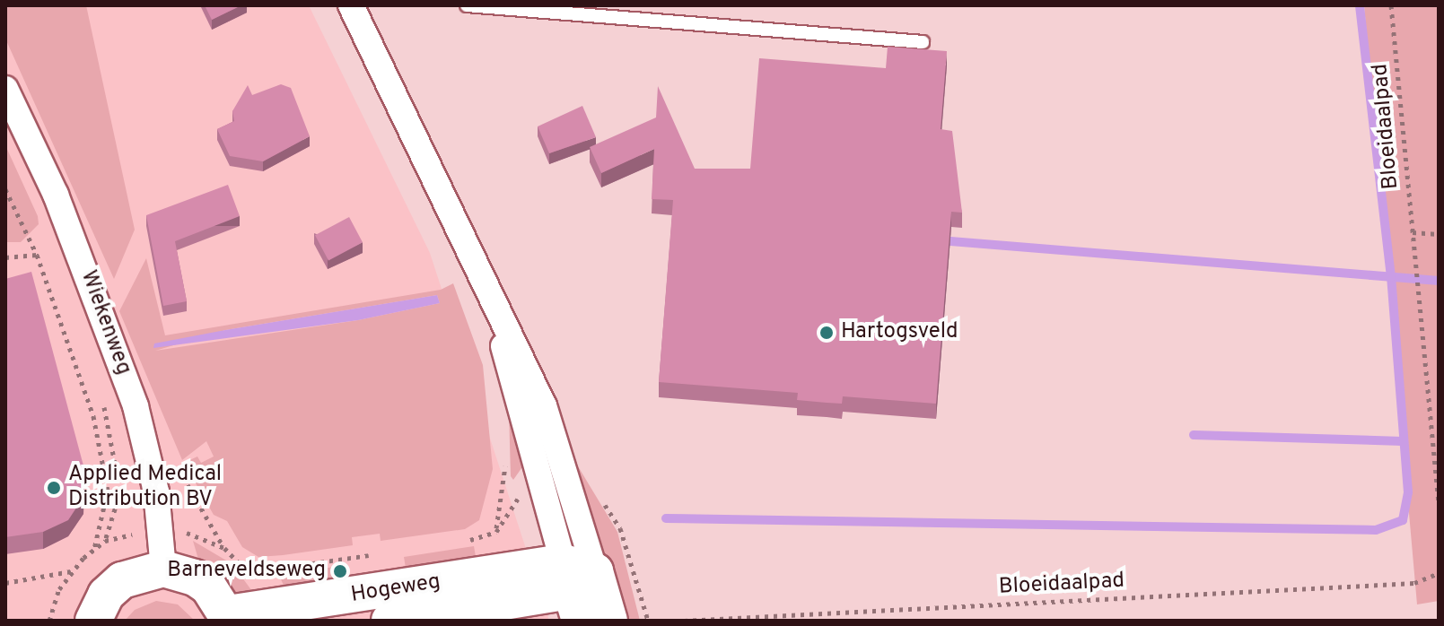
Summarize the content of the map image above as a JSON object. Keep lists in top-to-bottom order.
{
  "streets": {
    "street": ["Wiekenweg", "Hogeweg"],
    "path": ["Bloeidaalpad"]
  },
  "places": ["Hartogsveld", "Applied Medical Distribution BV", "Barneveldseweg"]
}
